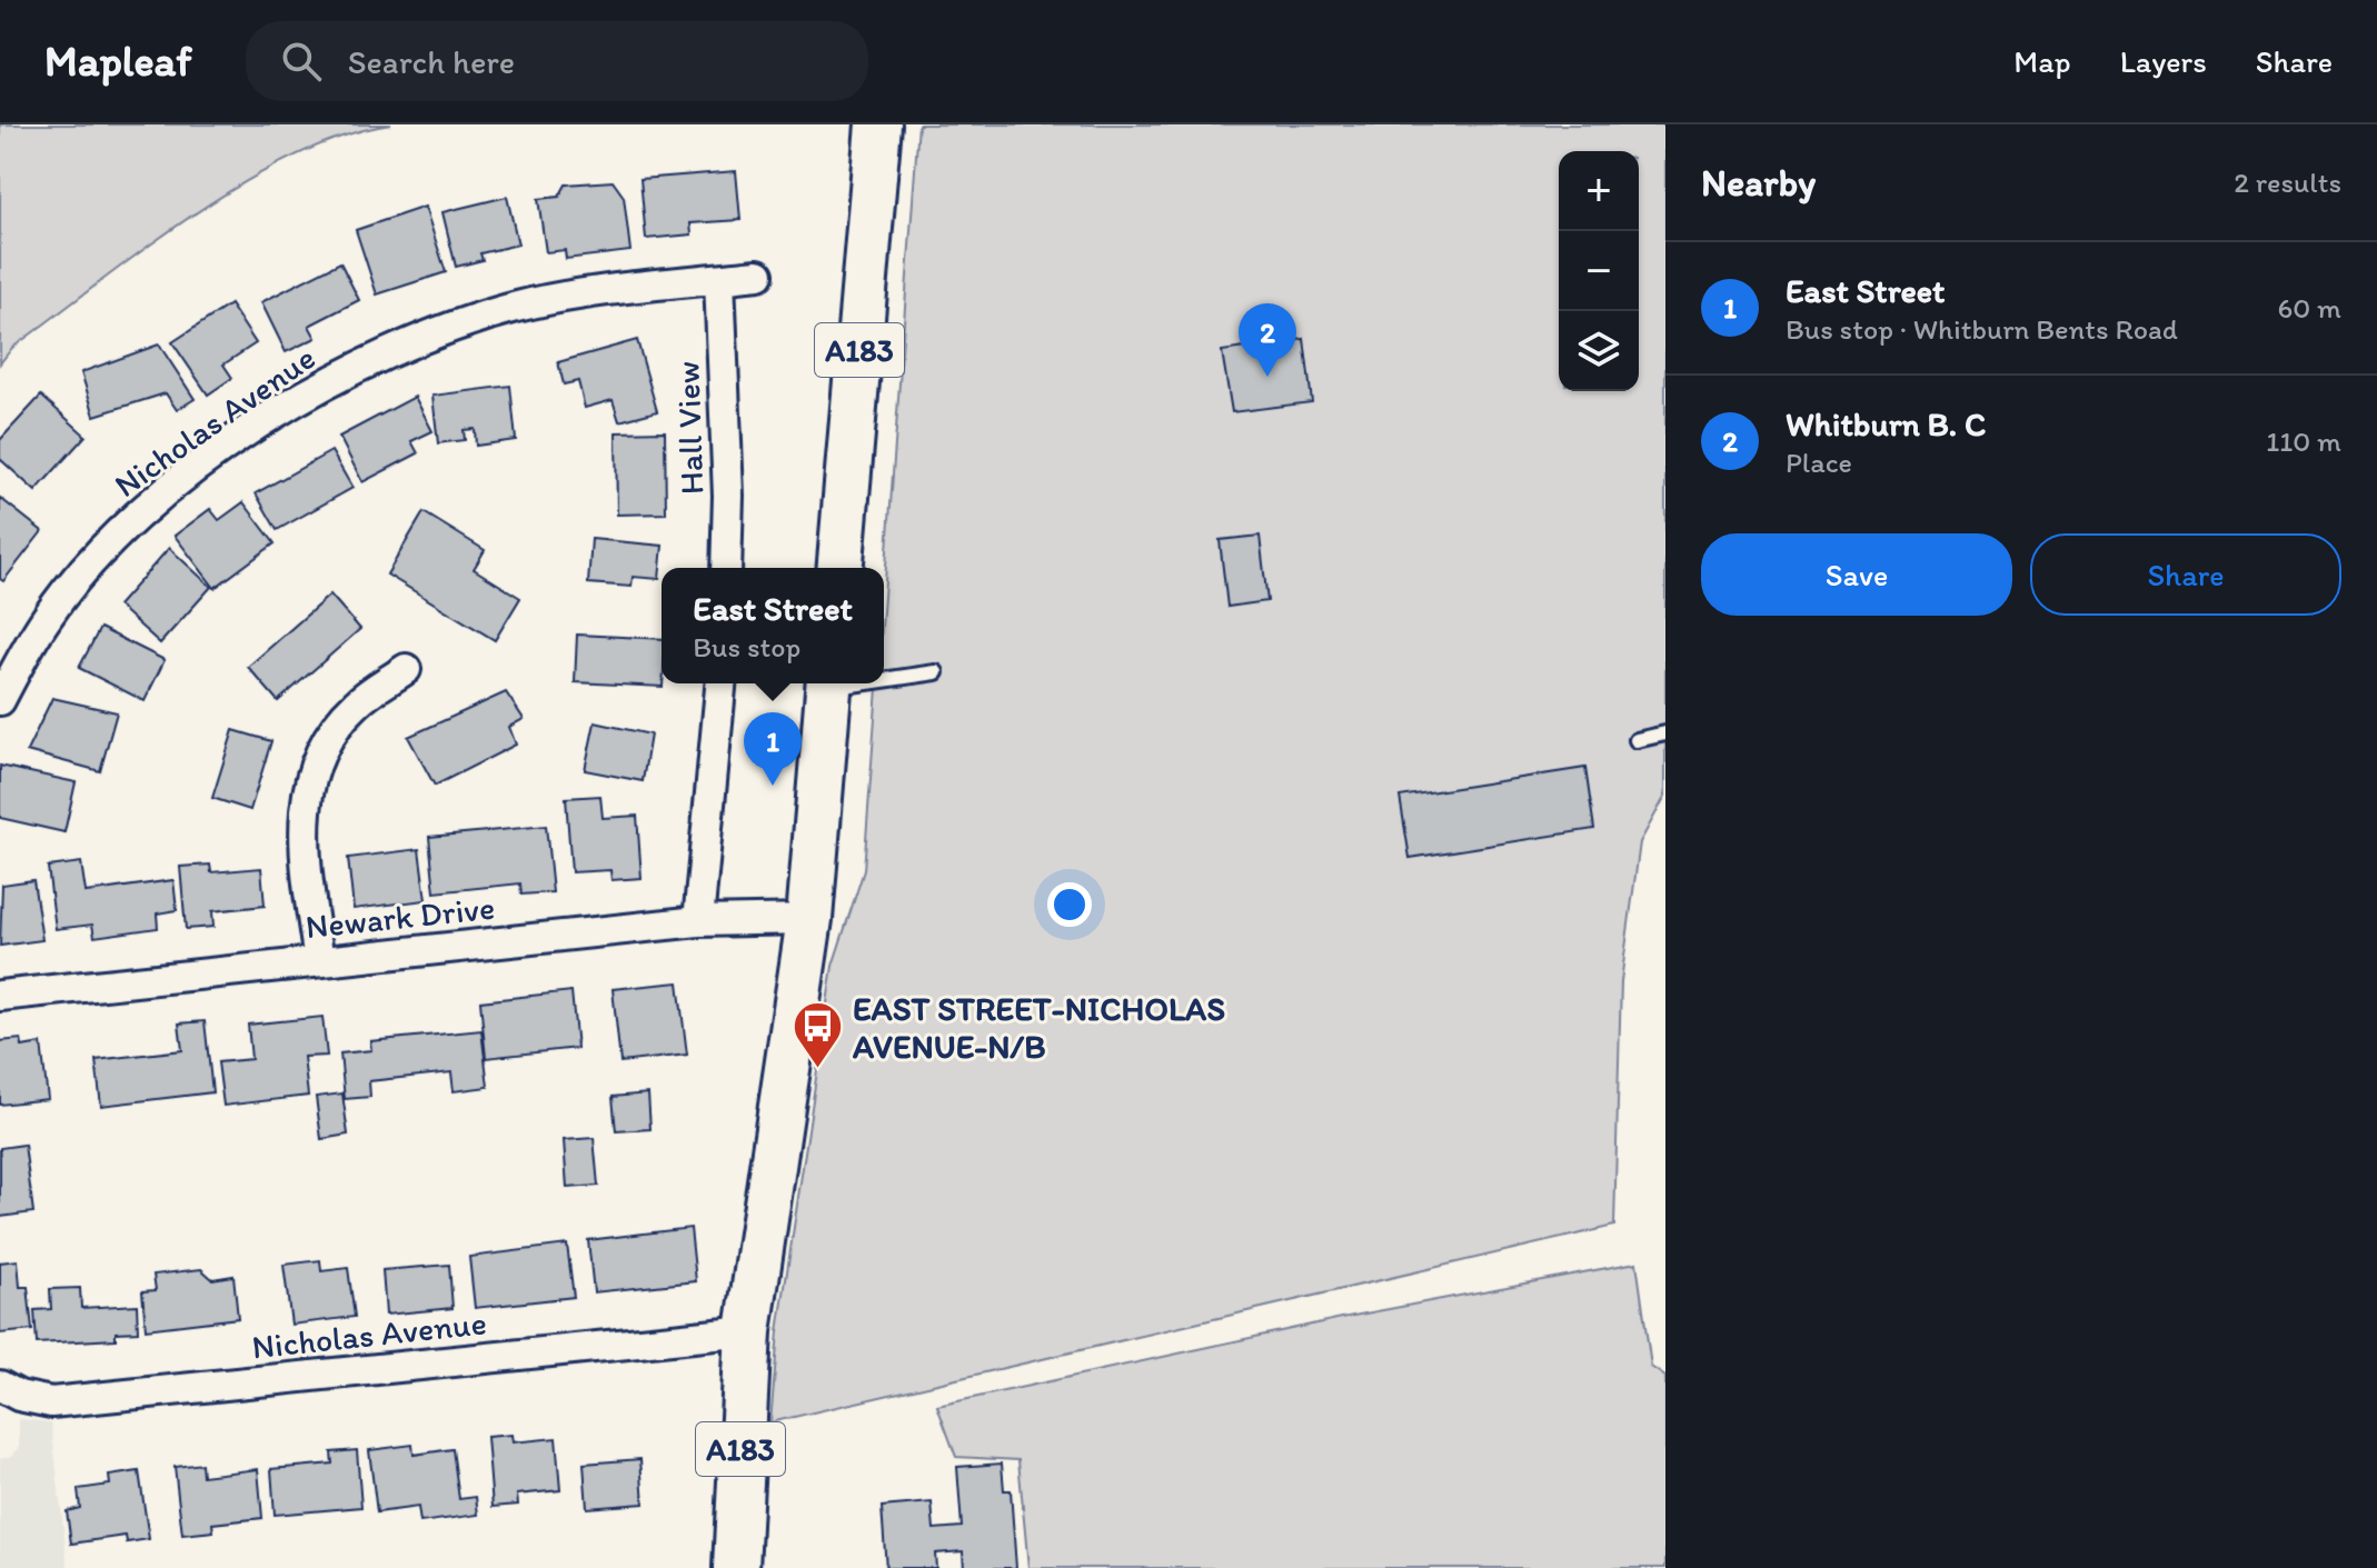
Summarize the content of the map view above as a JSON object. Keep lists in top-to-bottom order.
{
  "streets": {
    "main road": ["A183"],
    "street": ["Nicholas Avenue", "Hall View", "Newark Drive"]
  },
  "crossings": [
    ["A183", "Nicholas Avenue"],
    ["A183", "Newark Drive"],
    ["Nicholas Avenue", "Hall View"]
  ],
  "places": {
    "bus stop": ["EAST STREET-NICHOLAS AVENUE-N/B"]
  },
  "page": {
    "header": "Mapleaf",
    "search": "Search here",
    "nav": ["Map", "Layers", "Share"],
    "heading": ["Nearby", "2 results"],
    "map_buttons": ["+", "−"],
    "list": [
      {
        "mark": "1",
        "name": "East Street",
        "note": "Bus stop · Whitburn Bents Road",
        "value": "60 m"
      },
      {
        "mark": "2",
        "name": "Whitburn B. C",
        "note": "Place",
        "value": "110 m"
      }
    ],
    "pins": ["2", "1"],
    "buttons": ["Save", "Share"],
    "popup": ["East Street", "Bus stop"]
  }
}
